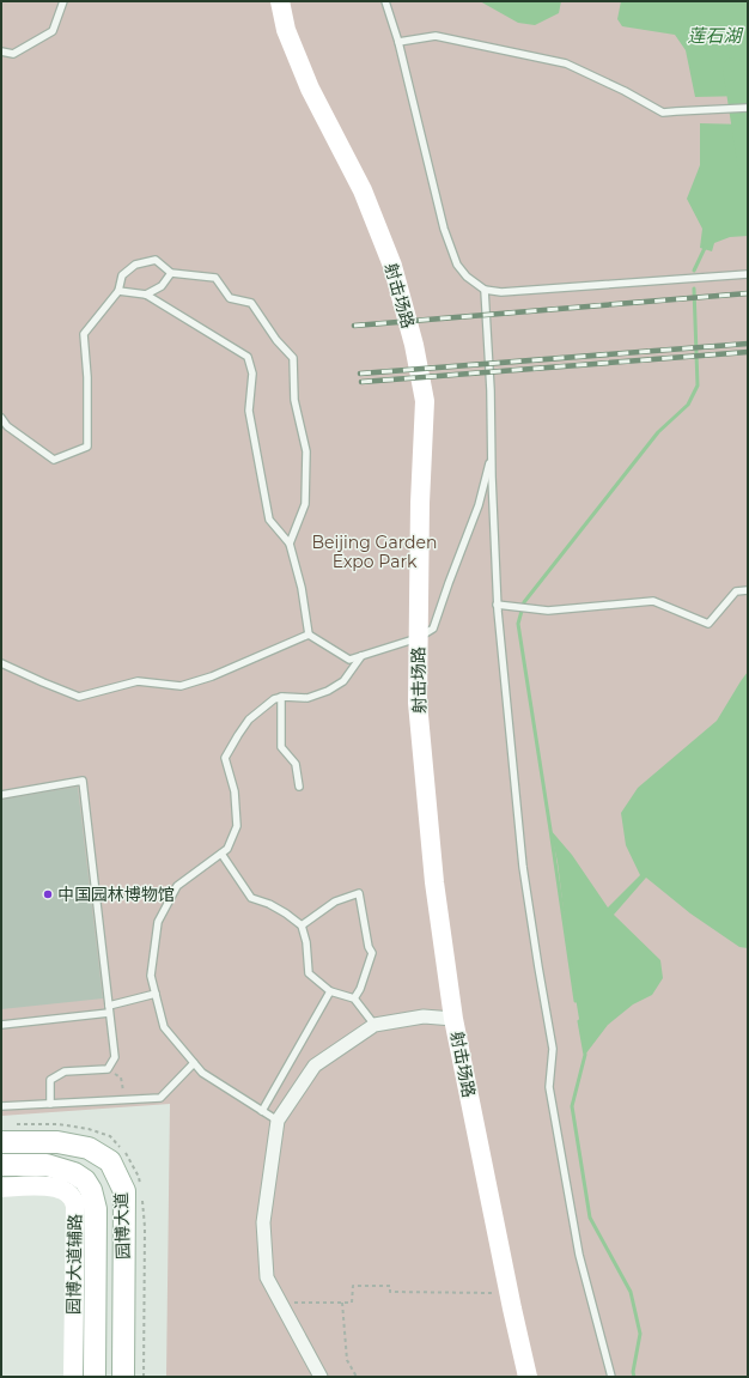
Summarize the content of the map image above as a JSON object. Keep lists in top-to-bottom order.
{
  "streets": {
    "main road": ["园博大道"],
    "street": ["射击场路", "园博大道辅路"]
  },
  "water": ["莲石湖"],
  "parks": ["Beijing Garden Expo Park"],
  "places": ["中国园林博物馆"]
}
